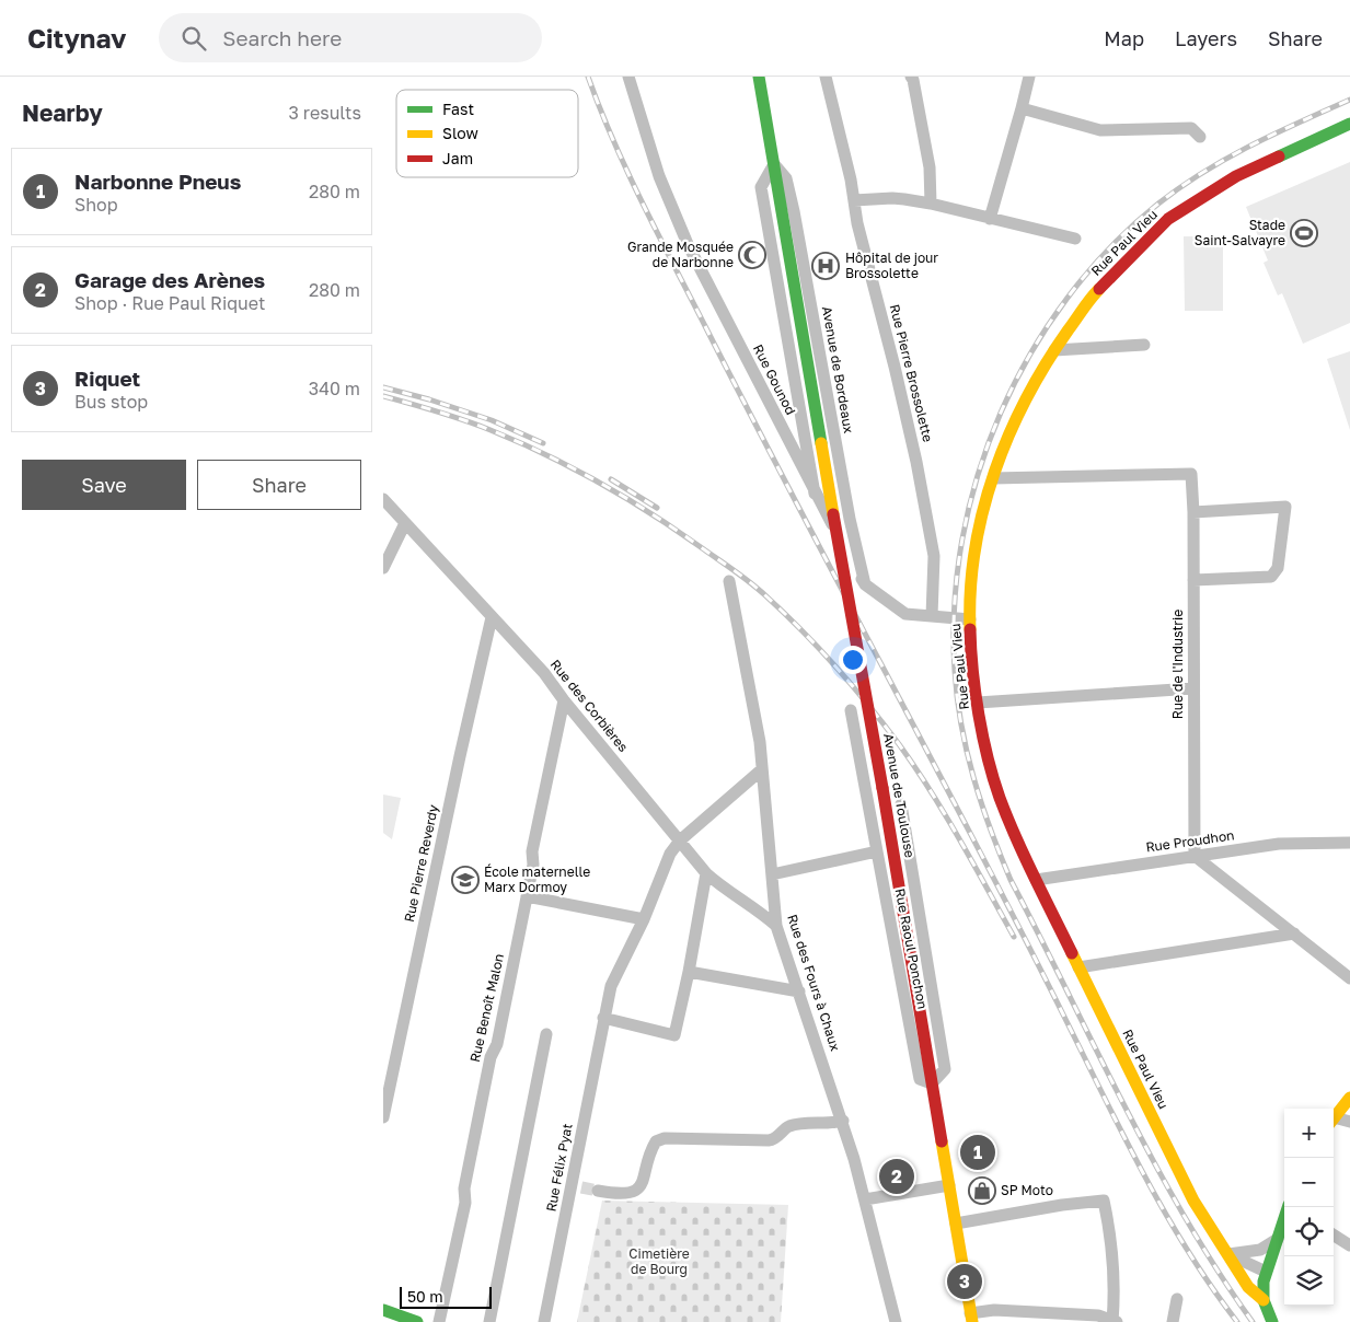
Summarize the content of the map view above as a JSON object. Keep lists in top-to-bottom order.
{
  "streets": {
    "main road": ["Rue Paul Vieu", "Avenue de Bordeaux", "Avenue de Toulouse"],
    "street": [
      "Rue Pierre Brossolette",
      "Rue Gounod",
      "Rue de l'Industrie",
      "Rue des Corbières",
      "Rue Proudhon",
      "Rue Pierre Reverdy",
      "Rue Raoul Ponchon",
      "Rue des Fours à Chaux",
      "Rue Benoît Malon",
      "Rue Félix Pyat"
    ]
  },
  "crossings": [
    ["Rue Paul Vieu", "Rue Gounod"],
    ["Rue Paul Vieu", "Rue de l'Industrie"],
    ["Rue Paul Vieu", "Rue Proudhon"],
    ["Avenue de Bordeaux", "Rue Gounod"],
    ["Avenue de Bordeaux", "Avenue de Toulouse"],
    ["Rue Pierre Brossolette", "Rue Gounod"],
    ["Rue de l'Industrie", "Rue Proudhon"],
    ["Rue des Corbières", "Rue Pierre Reverdy"],
    ["Rue des Corbières", "Rue des Fours à Chaux"],
    ["Rue des Corbières", "Rue Benoît Malon"],
    ["Rue des Corbières", "Rue Félix Pyat"],
    ["Avenue de Toulouse", "Rue Raoul Ponchon"],
    ["Rue des Fours à Chaux", "Rue Félix Pyat"]
  ],
  "parks": ["Cimetière de Bourg"],
  "places": {
    "sports": ["Stade Saint-Salvayre"],
    "mosque": ["Grande Mosquée de Narbonne"],
    "hospital": ["Hôpital de jour Brossolette"],
    "school or university": ["École maternelle Marx Dormoy"],
    "shop": ["SP Moto"]
  },
  "legend": ["Fast", "Slow", "Jam"],
  "scale_bar": "50 m",
  "page": {
    "header": "Citynav",
    "search": "Search here",
    "nav": ["Map", "Layers", "Share"],
    "heading": ["Nearby", "3 results"],
    "list": [
      {
        "mark": "1",
        "name": "Narbonne Pneus",
        "note": "Shop",
        "value": "280 m"
      },
      {
        "mark": "2",
        "name": "Garage des Arènes",
        "note": "Shop · Rue Paul Riquet",
        "value": "280 m"
      },
      {
        "mark": "3",
        "name": "Riquet",
        "note": "Bus stop",
        "value": "340 m"
      }
    ],
    "buttons": ["Save", "Share"],
    "map_buttons": ["+", "−"],
    "pins": ["1", "2", "3"],
    "scale": "50 m"
  }
}
